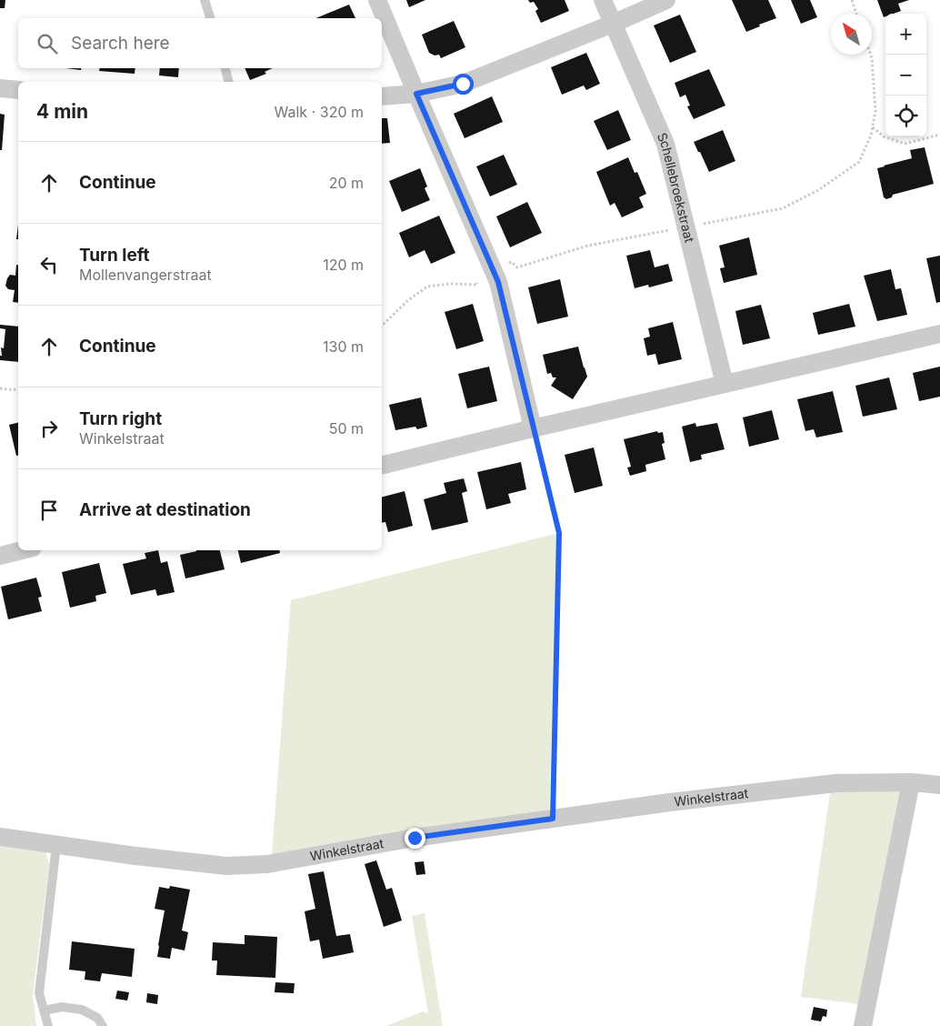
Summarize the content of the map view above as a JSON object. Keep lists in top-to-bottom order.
{
  "streets": {
    "street": ["Schellebroekstraat", "Winkelstraat"]
  },
  "north": "top left",
  "page": {
    "map_buttons": ["+", "−"],
    "search": "Search here",
    "heading": ["4 min", "Walk · 320 m"],
    "list": [
      ["Continue", "20 m"],
      ["Turn left", "Mollenvangerstraat", "120 m"],
      ["Continue", "130 m"],
      ["Turn right", "Winkelstraat", "50 m"],
      "Arrive at destination"
    ]
  }
}
